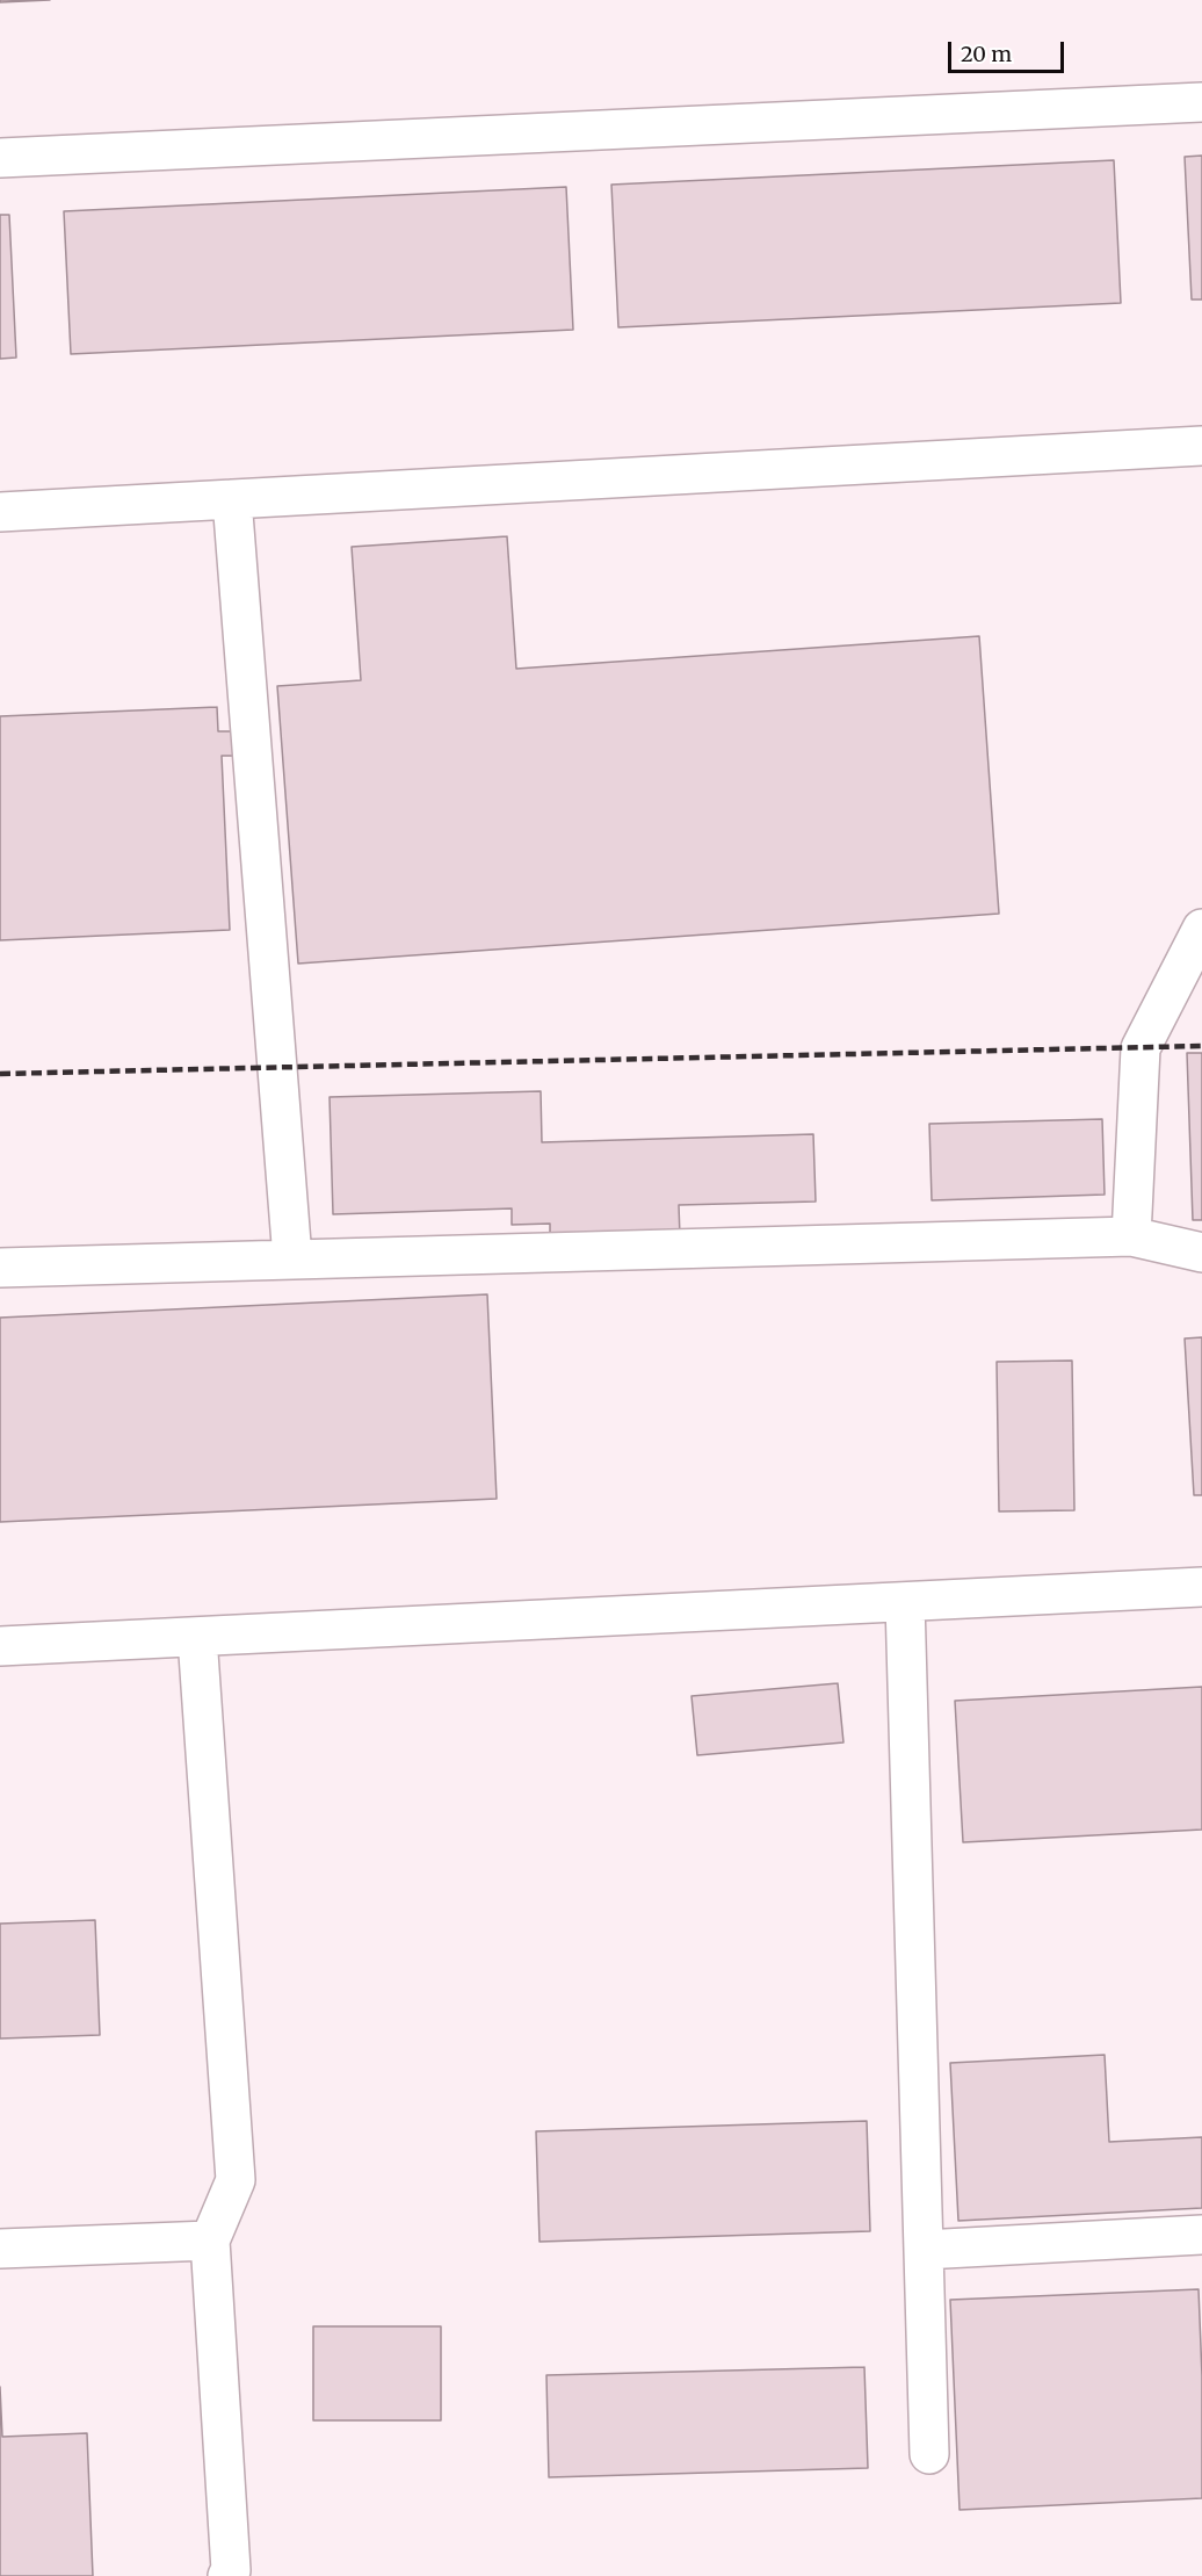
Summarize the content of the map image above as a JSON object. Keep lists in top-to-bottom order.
{
  "scale_bar": "20 m"
}
